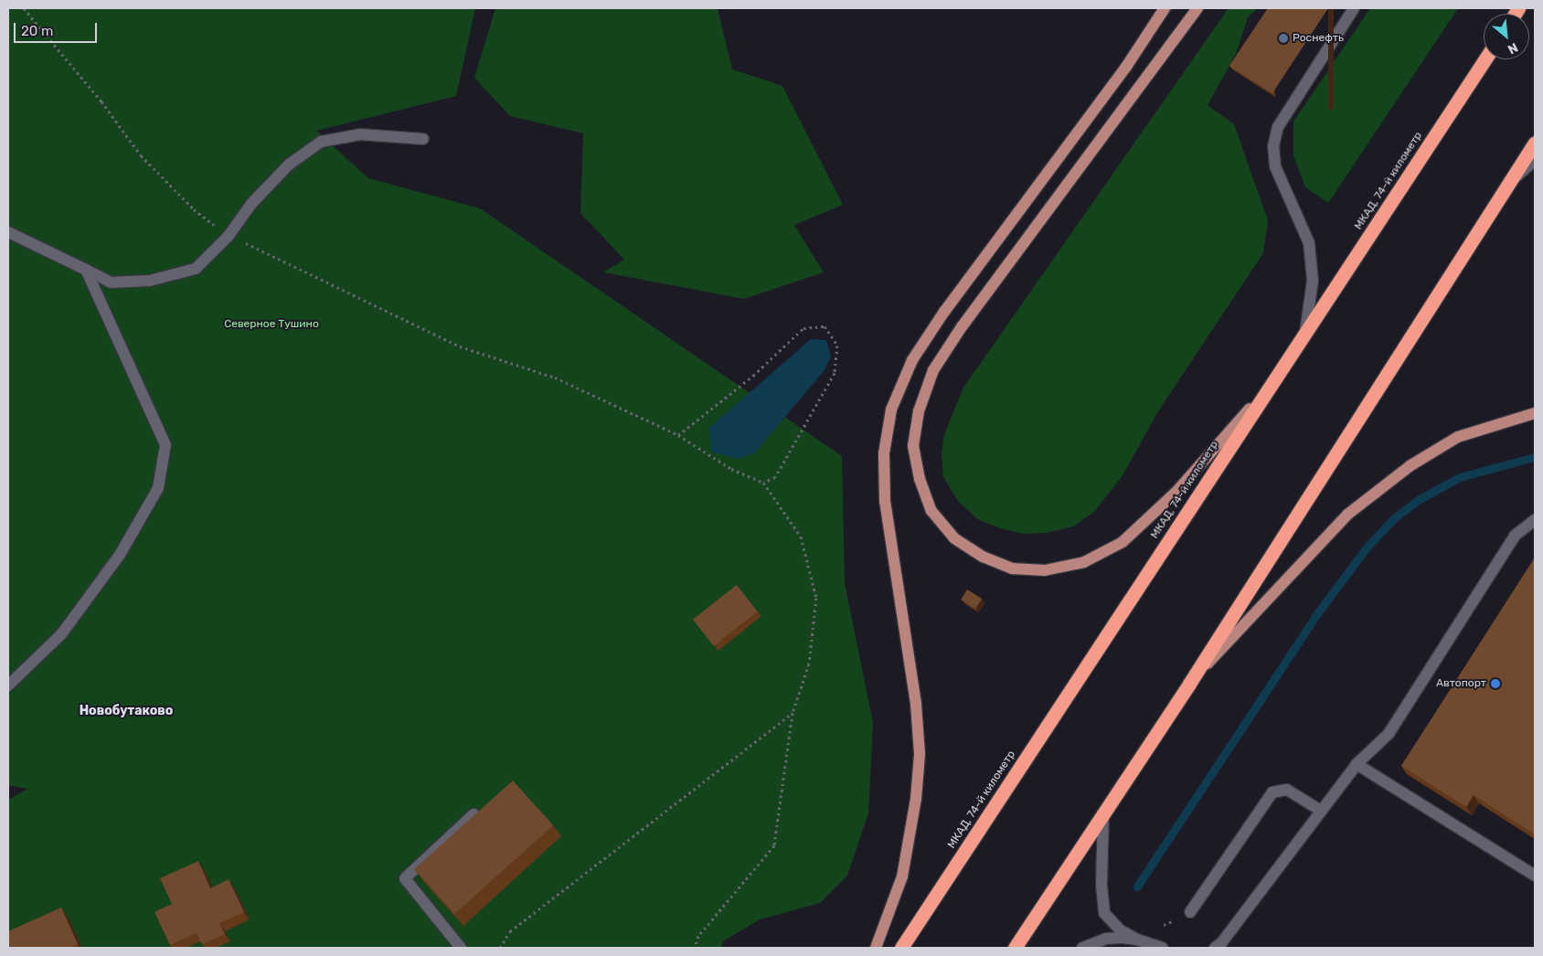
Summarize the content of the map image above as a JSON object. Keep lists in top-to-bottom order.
{
  "streets": {
    "highway": ["МКАД, 74-й километр"]
  },
  "districts": ["Новобутаково"],
  "parks": ["Северное Тушино"],
  "places": ["Роснефть", "Автопорт"],
  "scale_bar": "20 m",
  "north": "bottom right"
}
